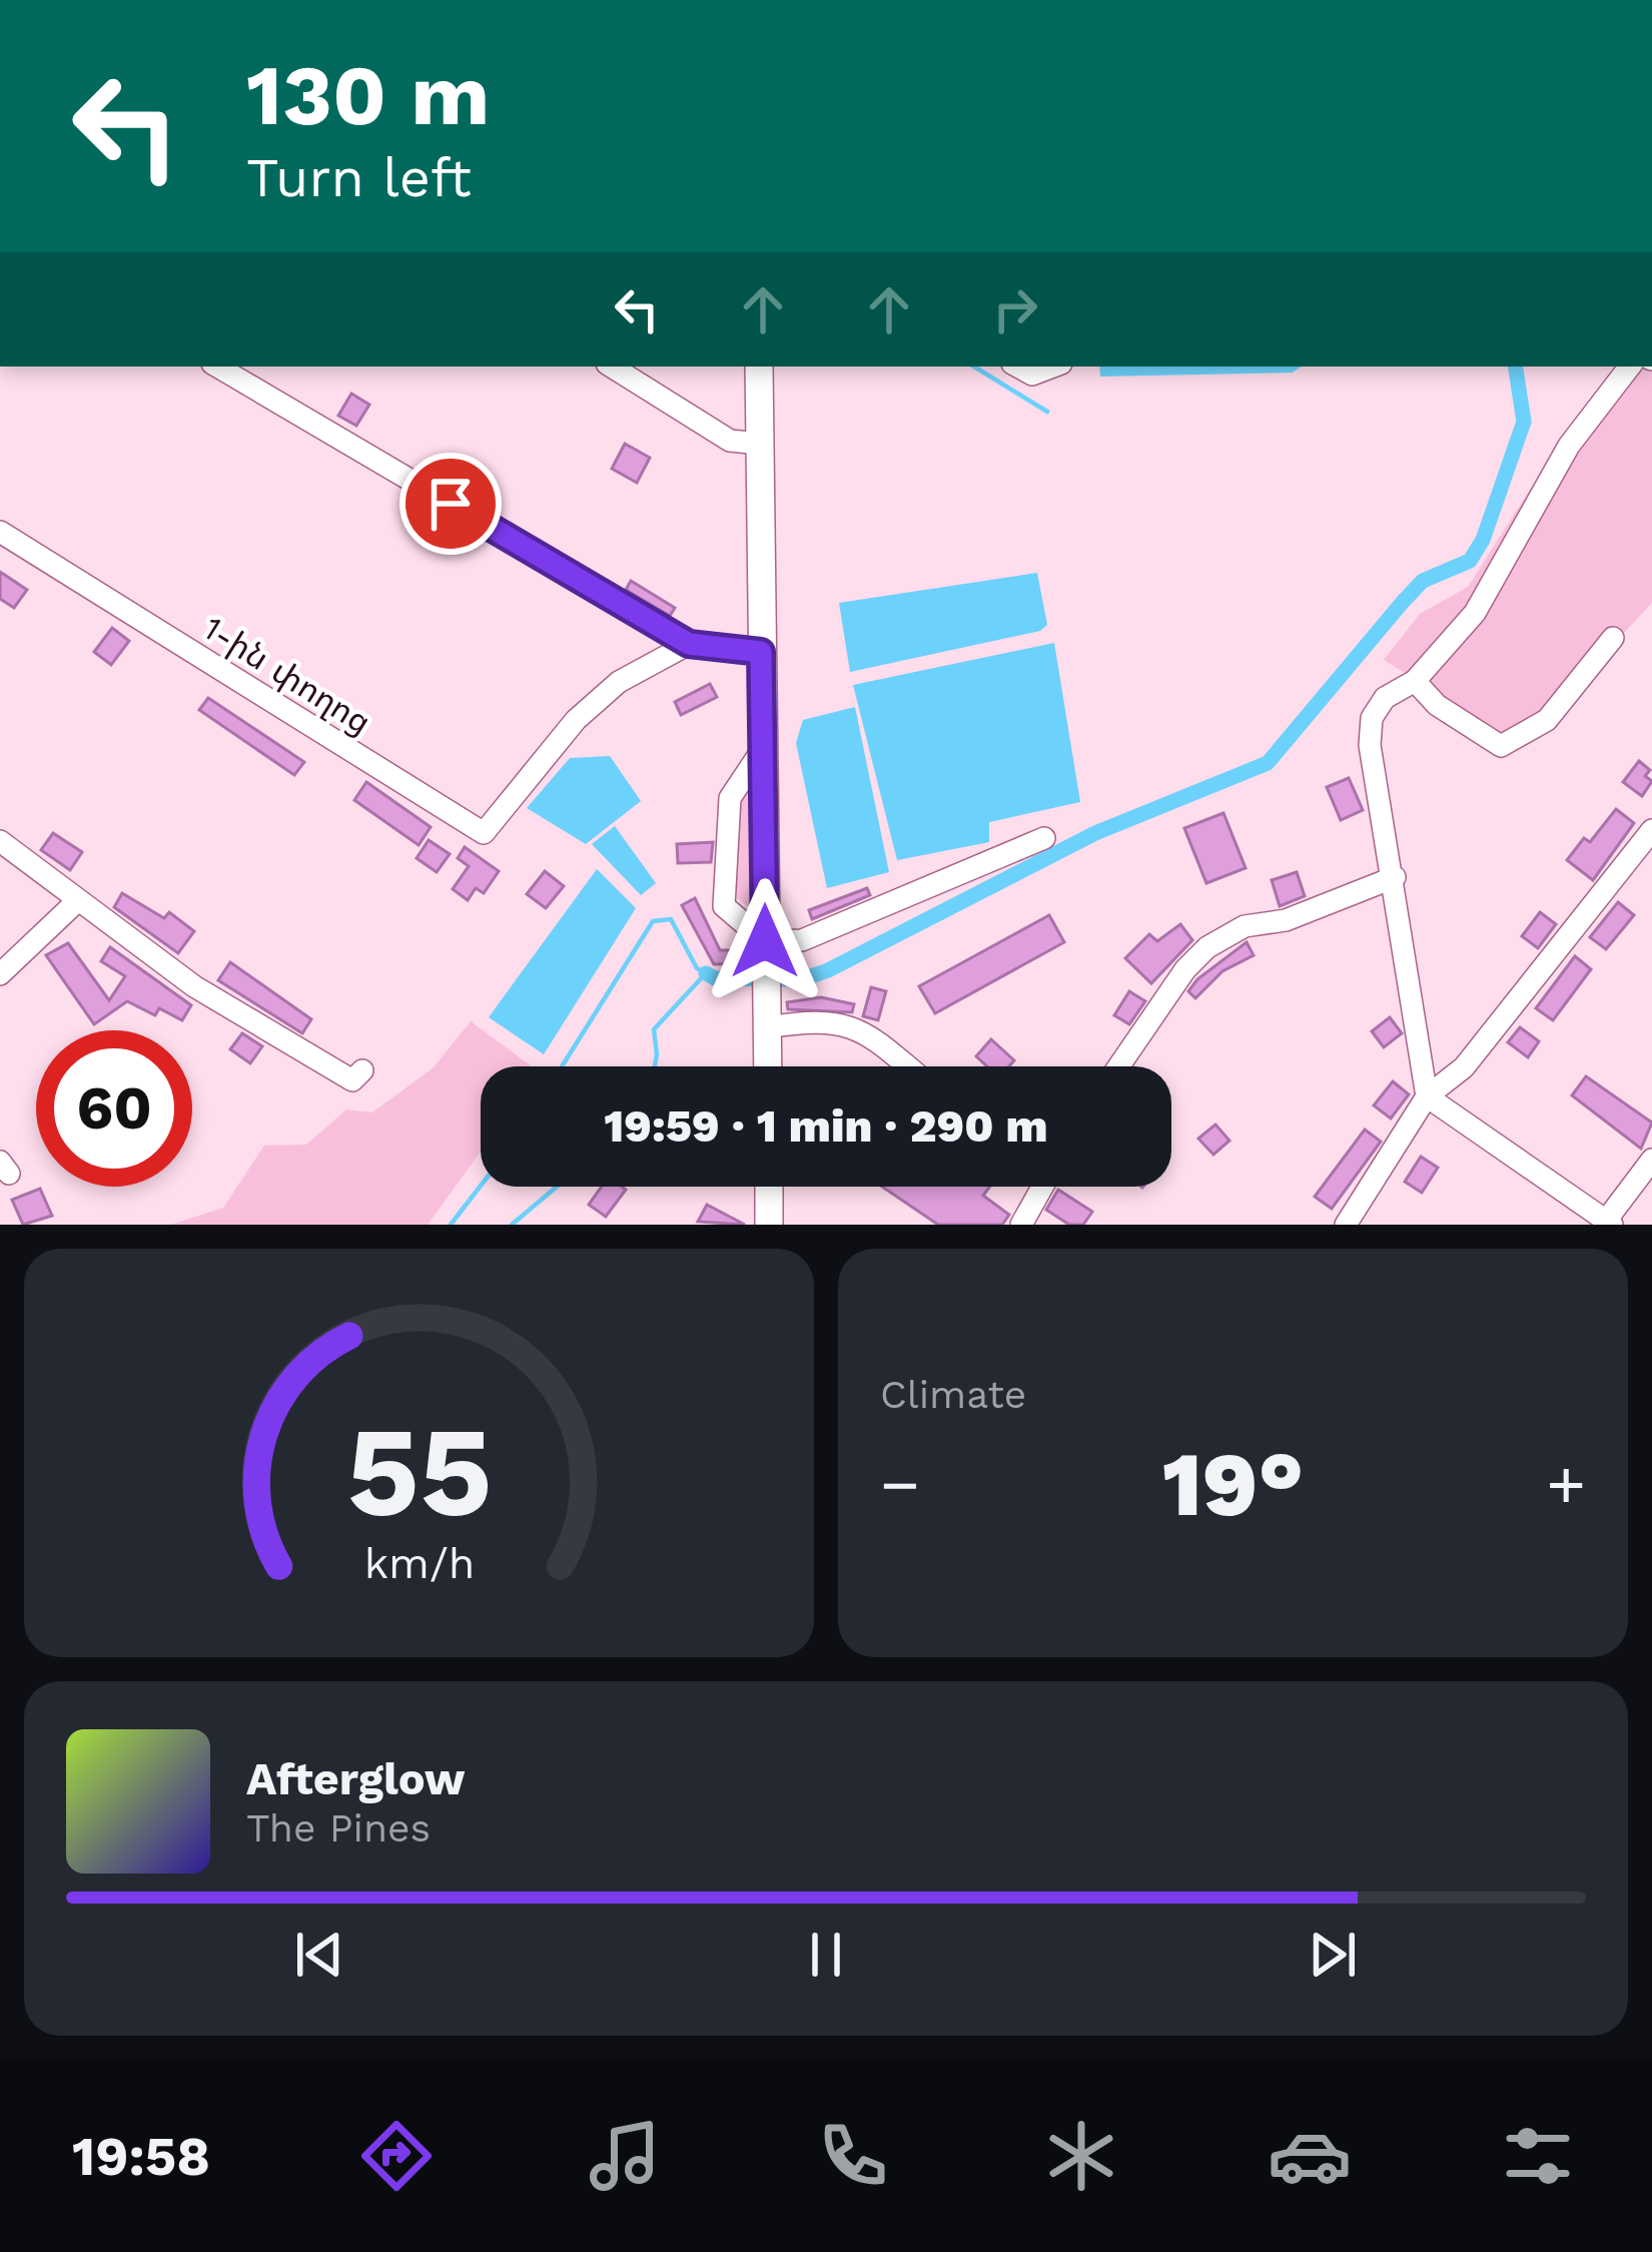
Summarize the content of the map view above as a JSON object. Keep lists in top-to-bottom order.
{
  "streets": {
    "street": ["1-ին փողոց"]
  },
  "page": {
    "turn": ["130 m", "Turn left"],
    "limit": "60",
    "trip": "19:59 · 1 min · 290 m",
    "tile": "Climate",
    "heat": ["−", "19°", "+"],
    "song": ["Afterglow", "The Pines"],
    "tabs": "19:58",
    "gauge": ["55", "km/h"]
  }
}
